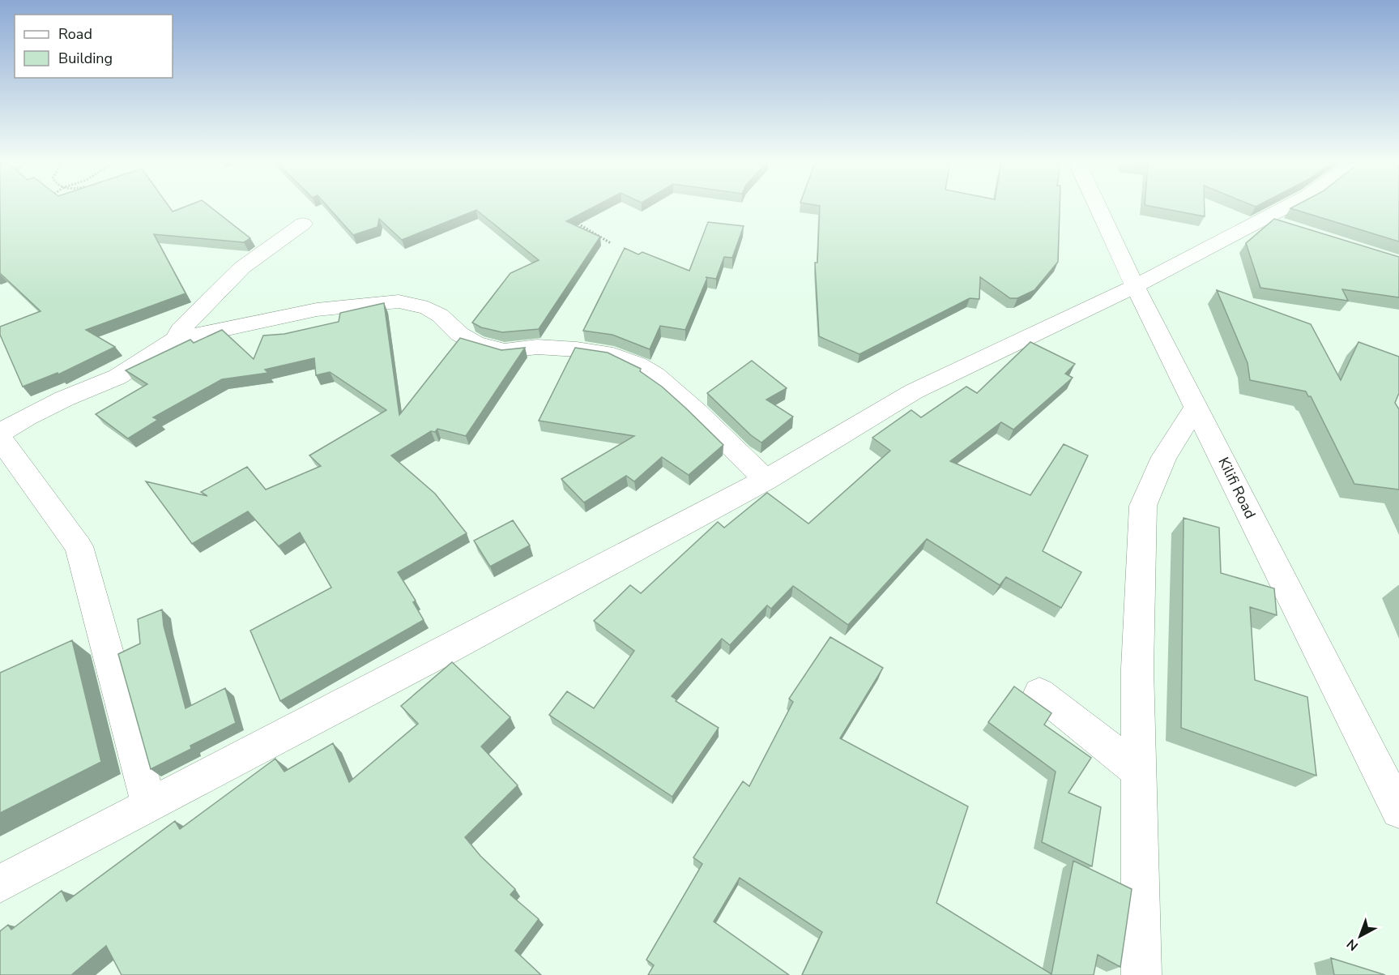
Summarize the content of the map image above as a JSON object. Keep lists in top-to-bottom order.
{
  "streets": {
    "street": ["Kilifi Road"]
  },
  "legend": ["Road", "Building"],
  "north": "bottom left"
}
